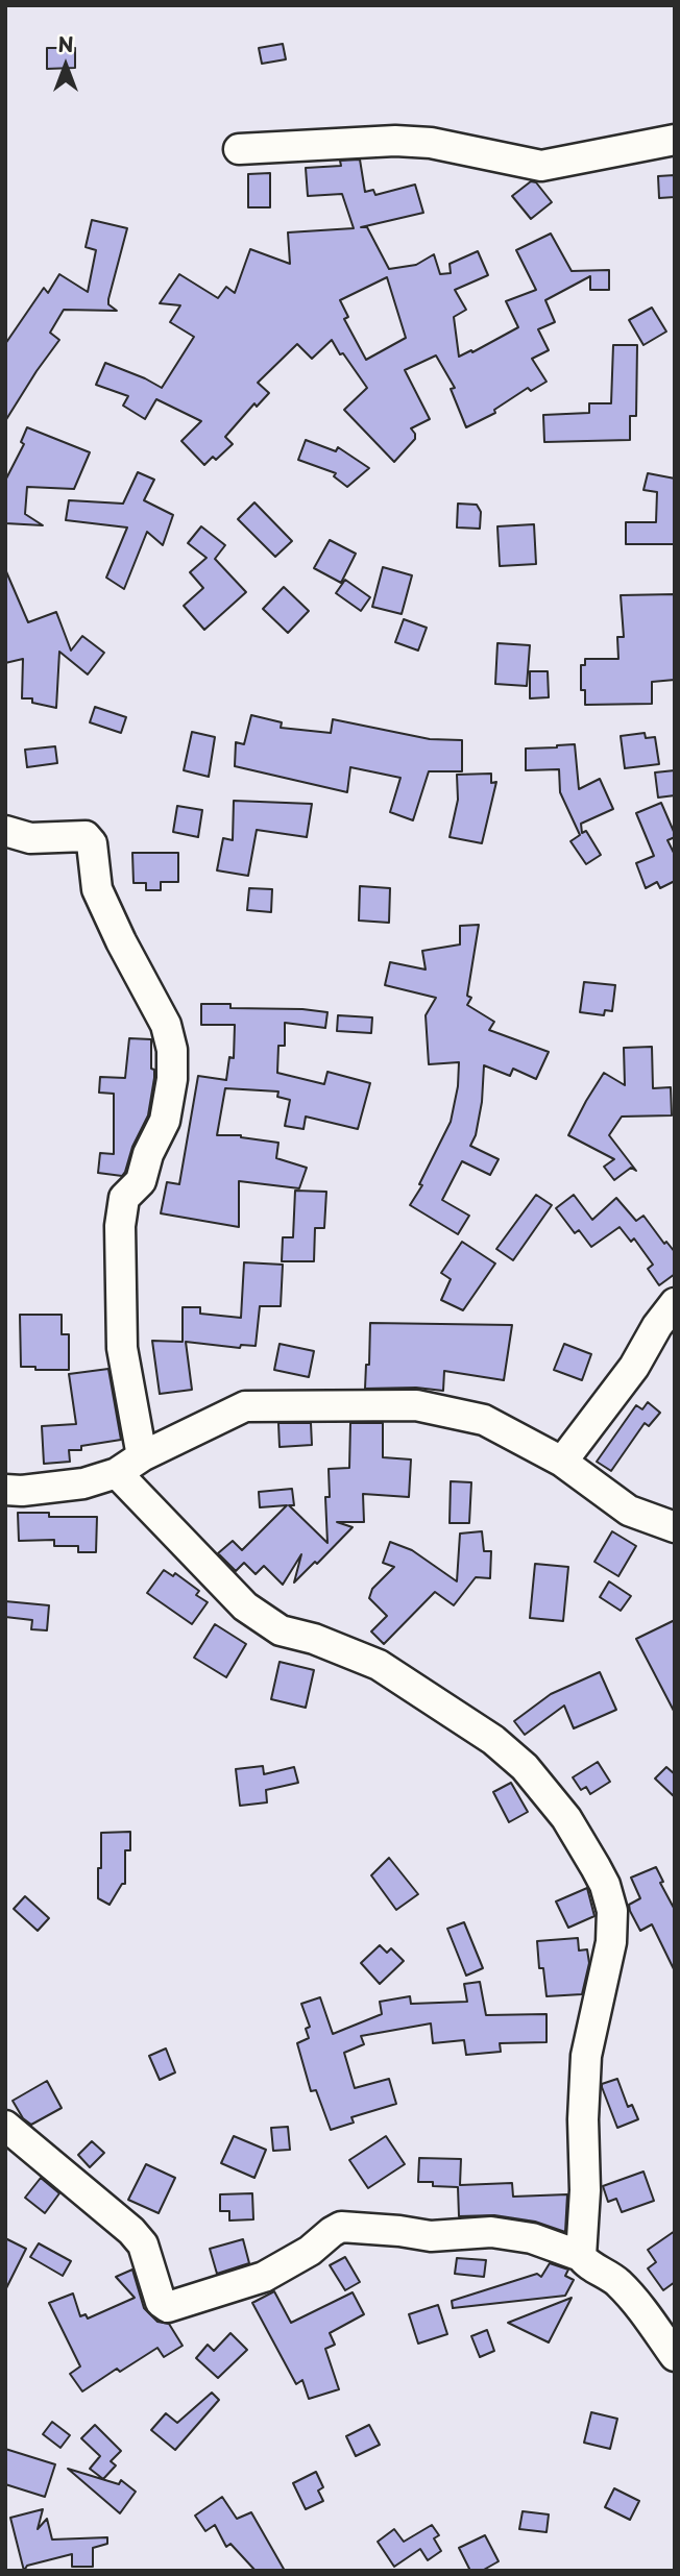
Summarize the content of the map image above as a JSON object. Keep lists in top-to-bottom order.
{
  "north": "top"
}
